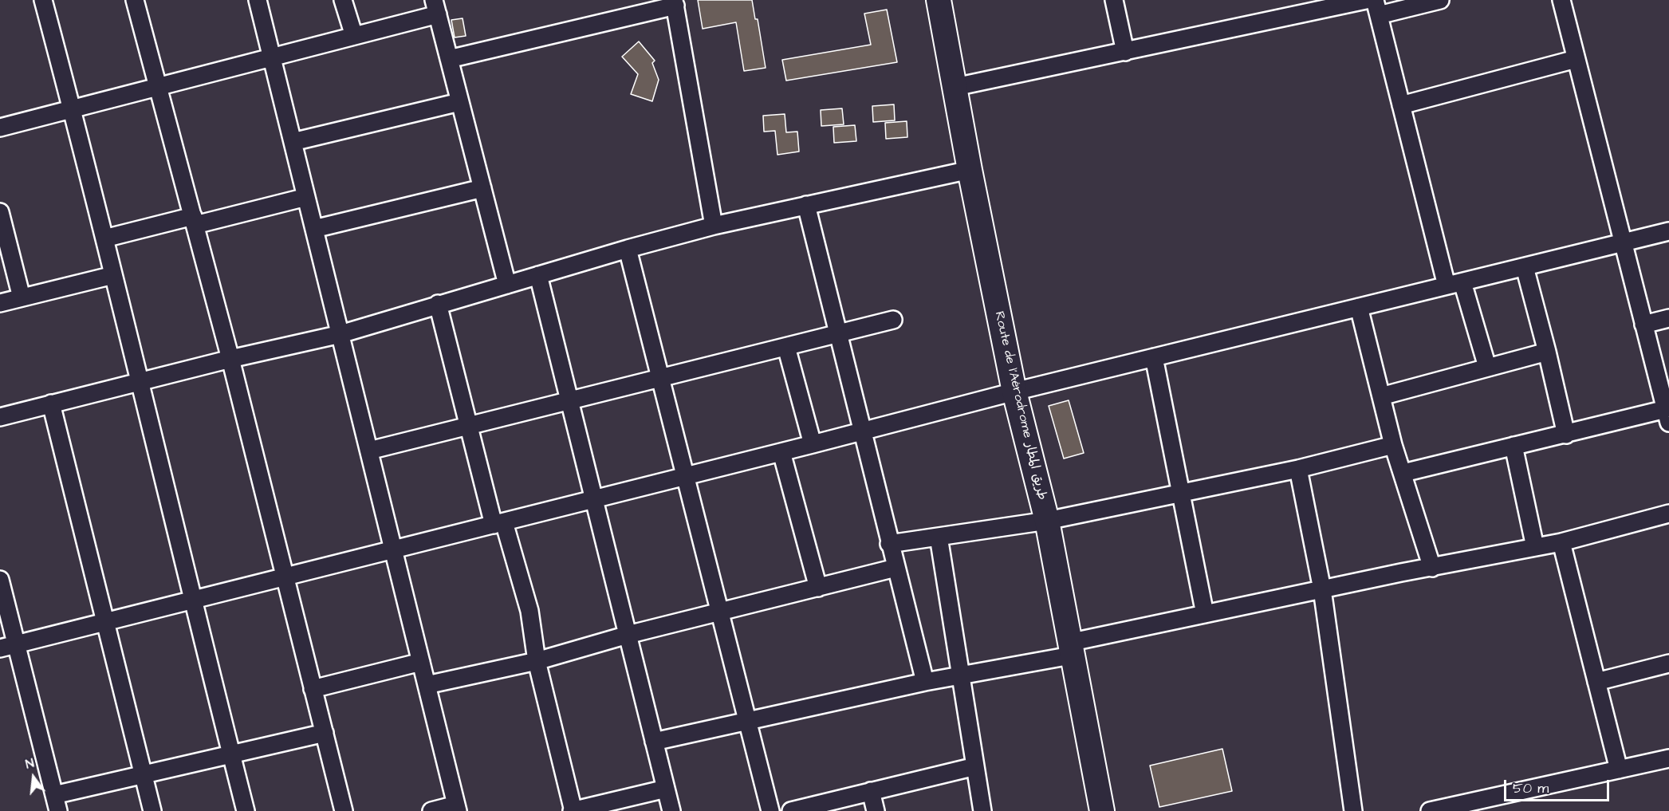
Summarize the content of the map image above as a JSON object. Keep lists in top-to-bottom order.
{
  "streets": {
    "street": ["Route de l'Aérodrome طريق المطار"]
  },
  "scale_bar": "50 m",
  "north": "top"
}
